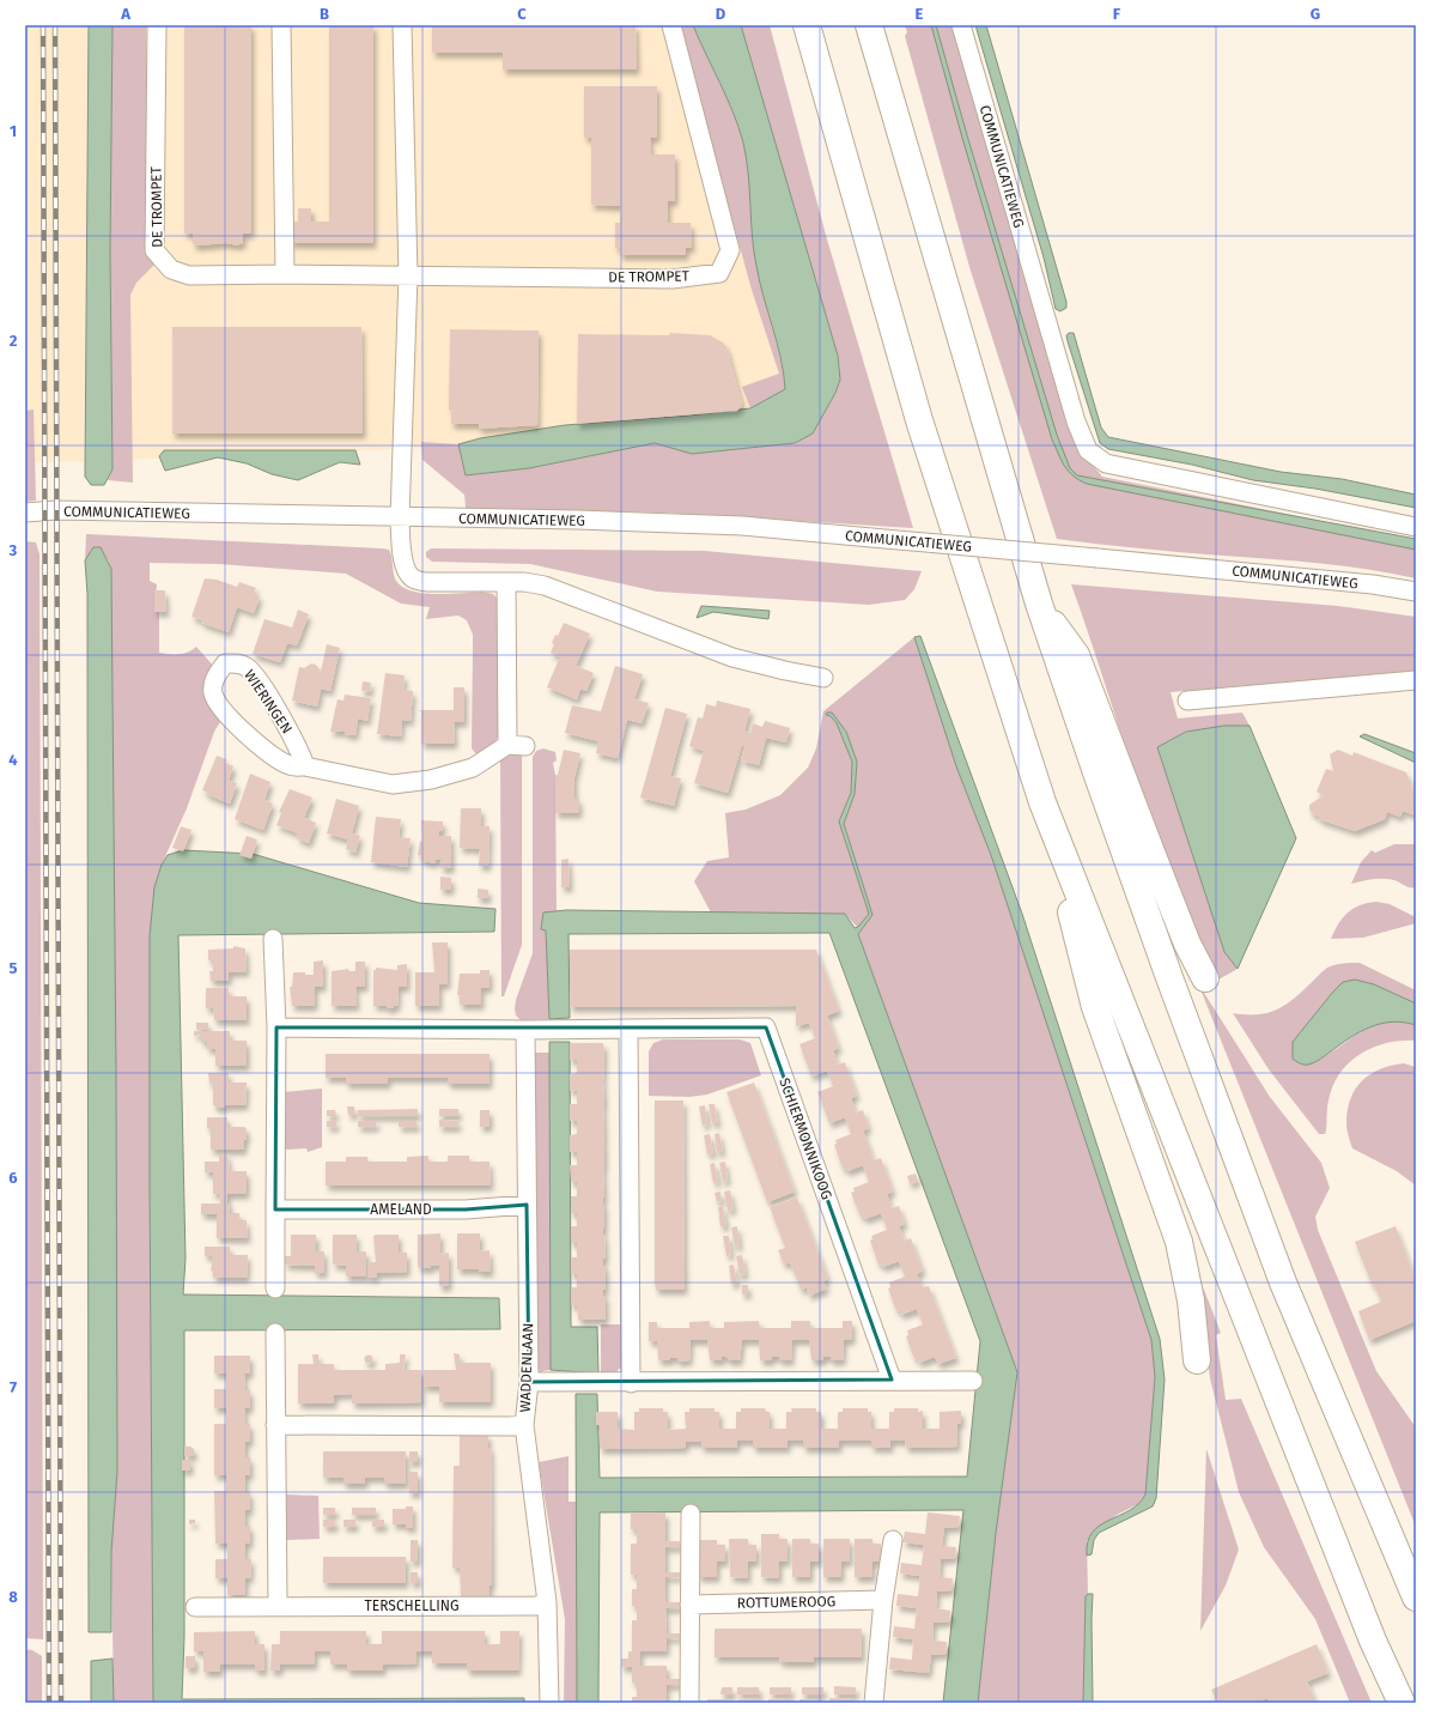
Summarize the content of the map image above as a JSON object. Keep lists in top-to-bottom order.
{
  "streets": {
    "street": [
      "COMMUNICATIEWEG",
      "DE TROMPET",
      "WIERINGEN",
      "SCHIERMONNIKOOG",
      "AMELAND",
      "WADDENLAAN",
      "ROTTUMEROOG",
      "TERSCHELLING"
    ]
  },
  "crossings": [
    ["SCHIERMONNIKOOG", "WADDENLAAN"],
    ["AMELAND", "WADDENLAAN"],
    ["WADDENLAAN", "TERSCHELLING"]
  ],
  "grid": {
    "columns": [
      "A",
      "B",
      "C",
      "D",
      "E",
      "F",
      "G"
    ],
    "rows": [
      "1",
      "2",
      "3",
      "4",
      "5",
      "6",
      "7",
      "8"
    ]
  }
}
